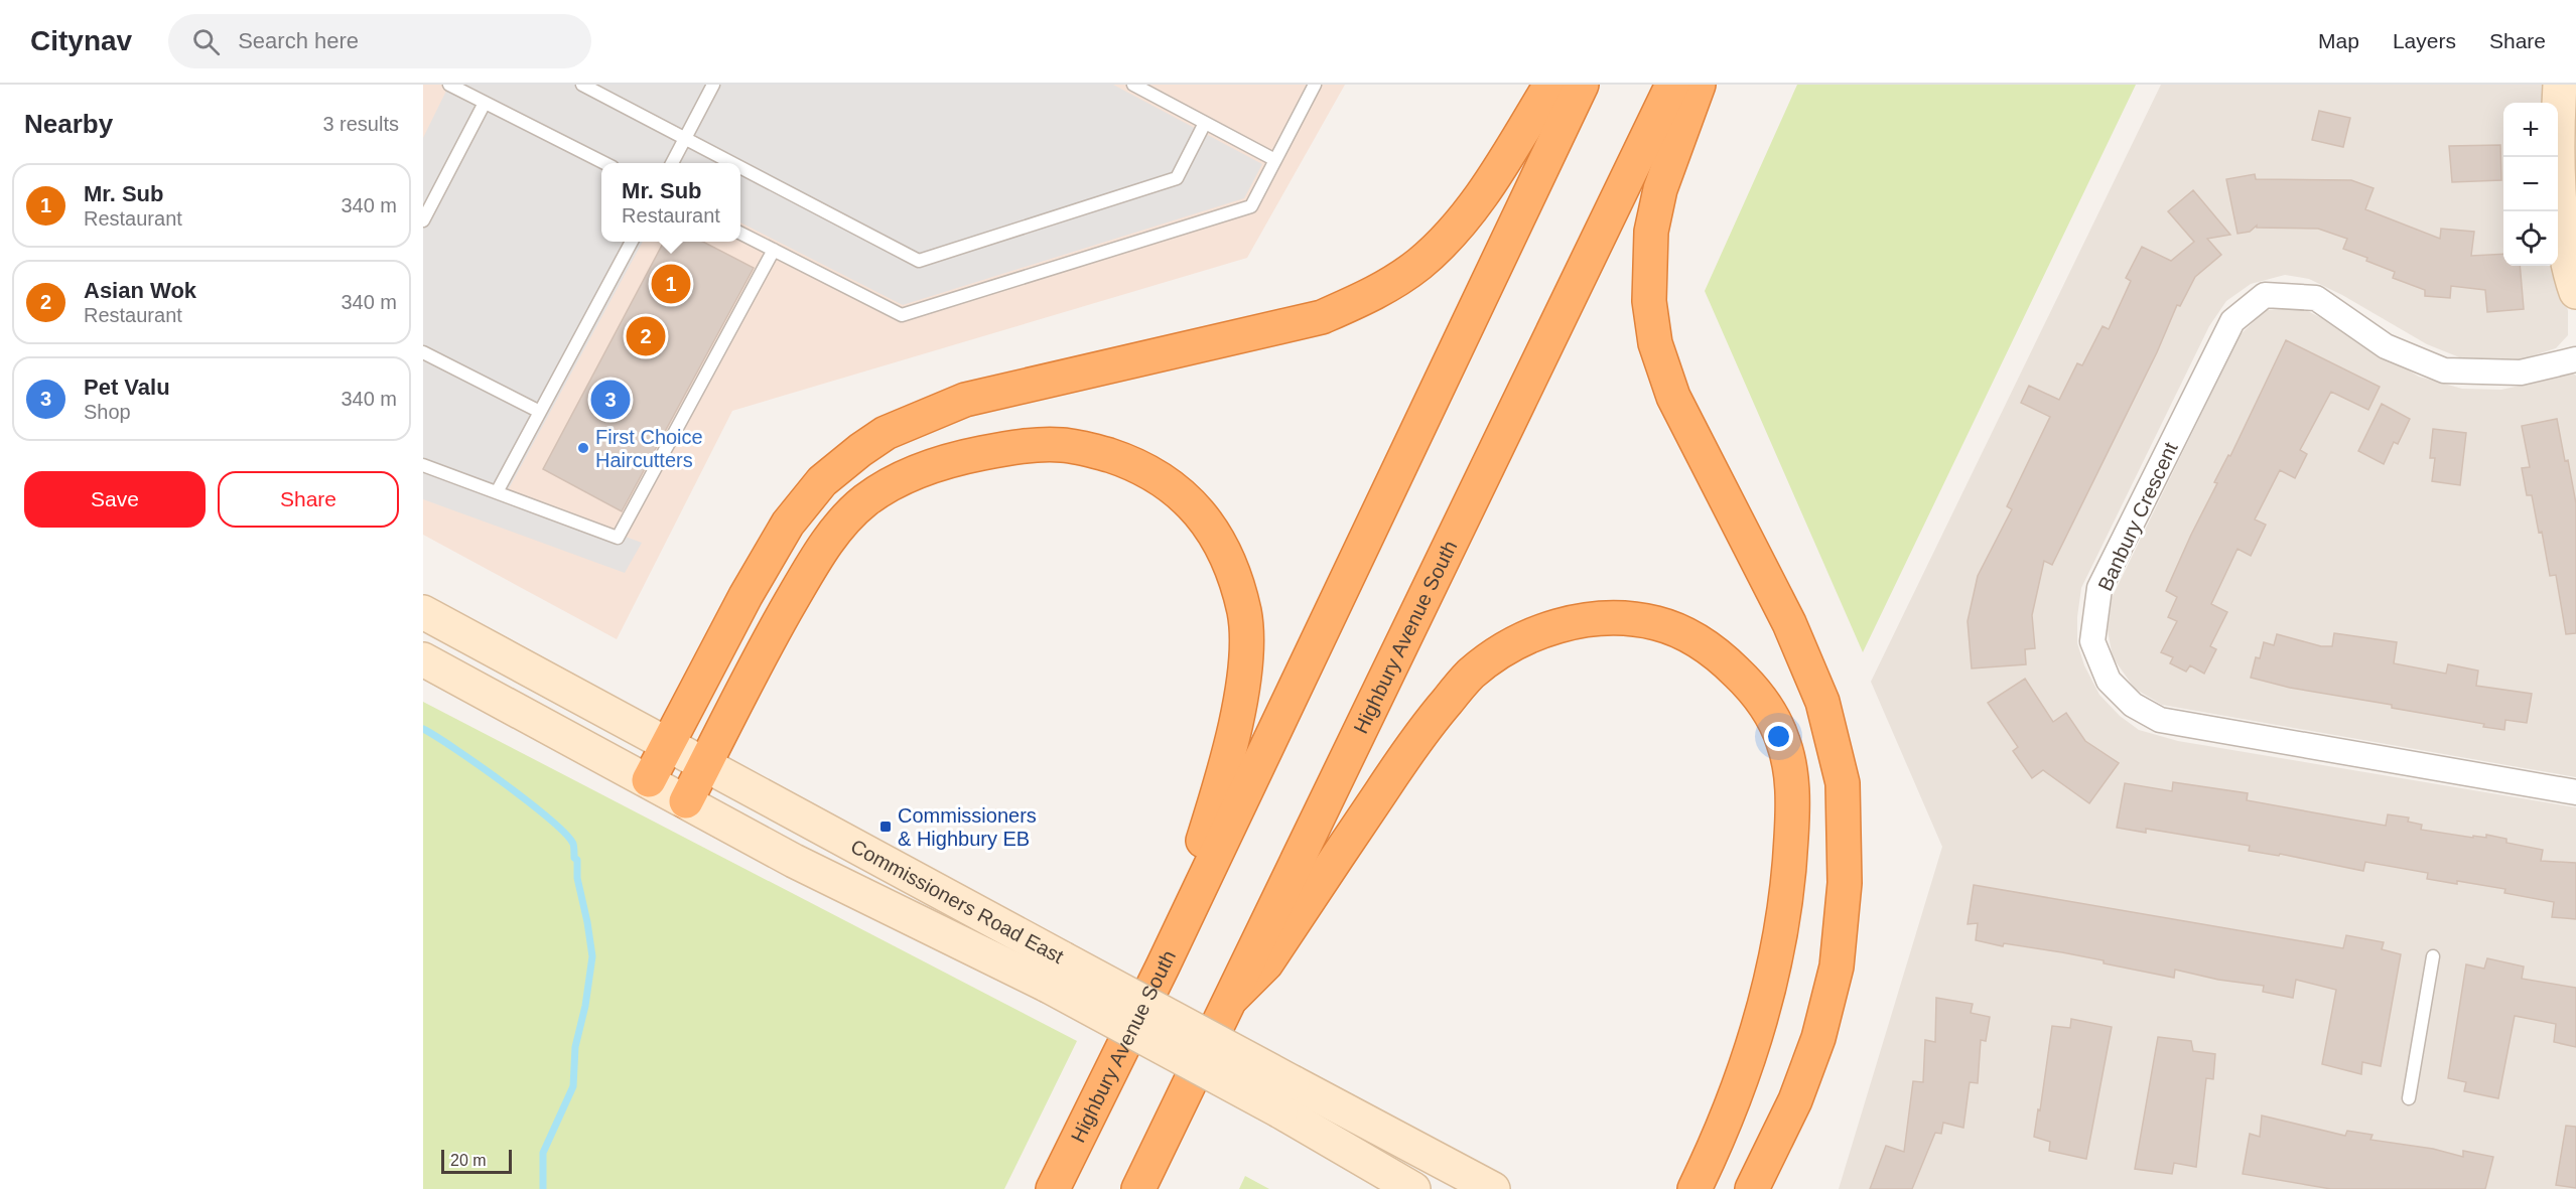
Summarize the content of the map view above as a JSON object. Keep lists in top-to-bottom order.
{
  "streets": {
    "highway": ["Highbury Avenue South"],
    "main road": ["Commissioners Road East"],
    "street": ["Banbury Crescent"]
  },
  "places": {
    "other": ["First Choice Haircutters"],
    "transit": ["Commissioners & Highbury EB"]
  },
  "scale_bar": "20 m",
  "page": {
    "header": "Citynav",
    "search": "Search here",
    "nav": ["Map", "Layers", "Share"],
    "heading": ["Nearby", "3 results"],
    "map_buttons": ["+", "−"],
    "list": [
      {
        "mark": "1",
        "name": "Mr. Sub",
        "note": "Restaurant",
        "value": "340 m"
      },
      {
        "mark": "2",
        "name": "Asian Wok",
        "note": "Restaurant",
        "value": "340 m"
      },
      {
        "mark": "3",
        "name": "Pet Valu",
        "note": "Shop",
        "value": "340 m"
      }
    ],
    "popup": ["Mr. Sub", "Restaurant"],
    "pins": ["1", "2", "3"],
    "buttons": ["Save", "Share"],
    "scale": "20 m"
  }
}
